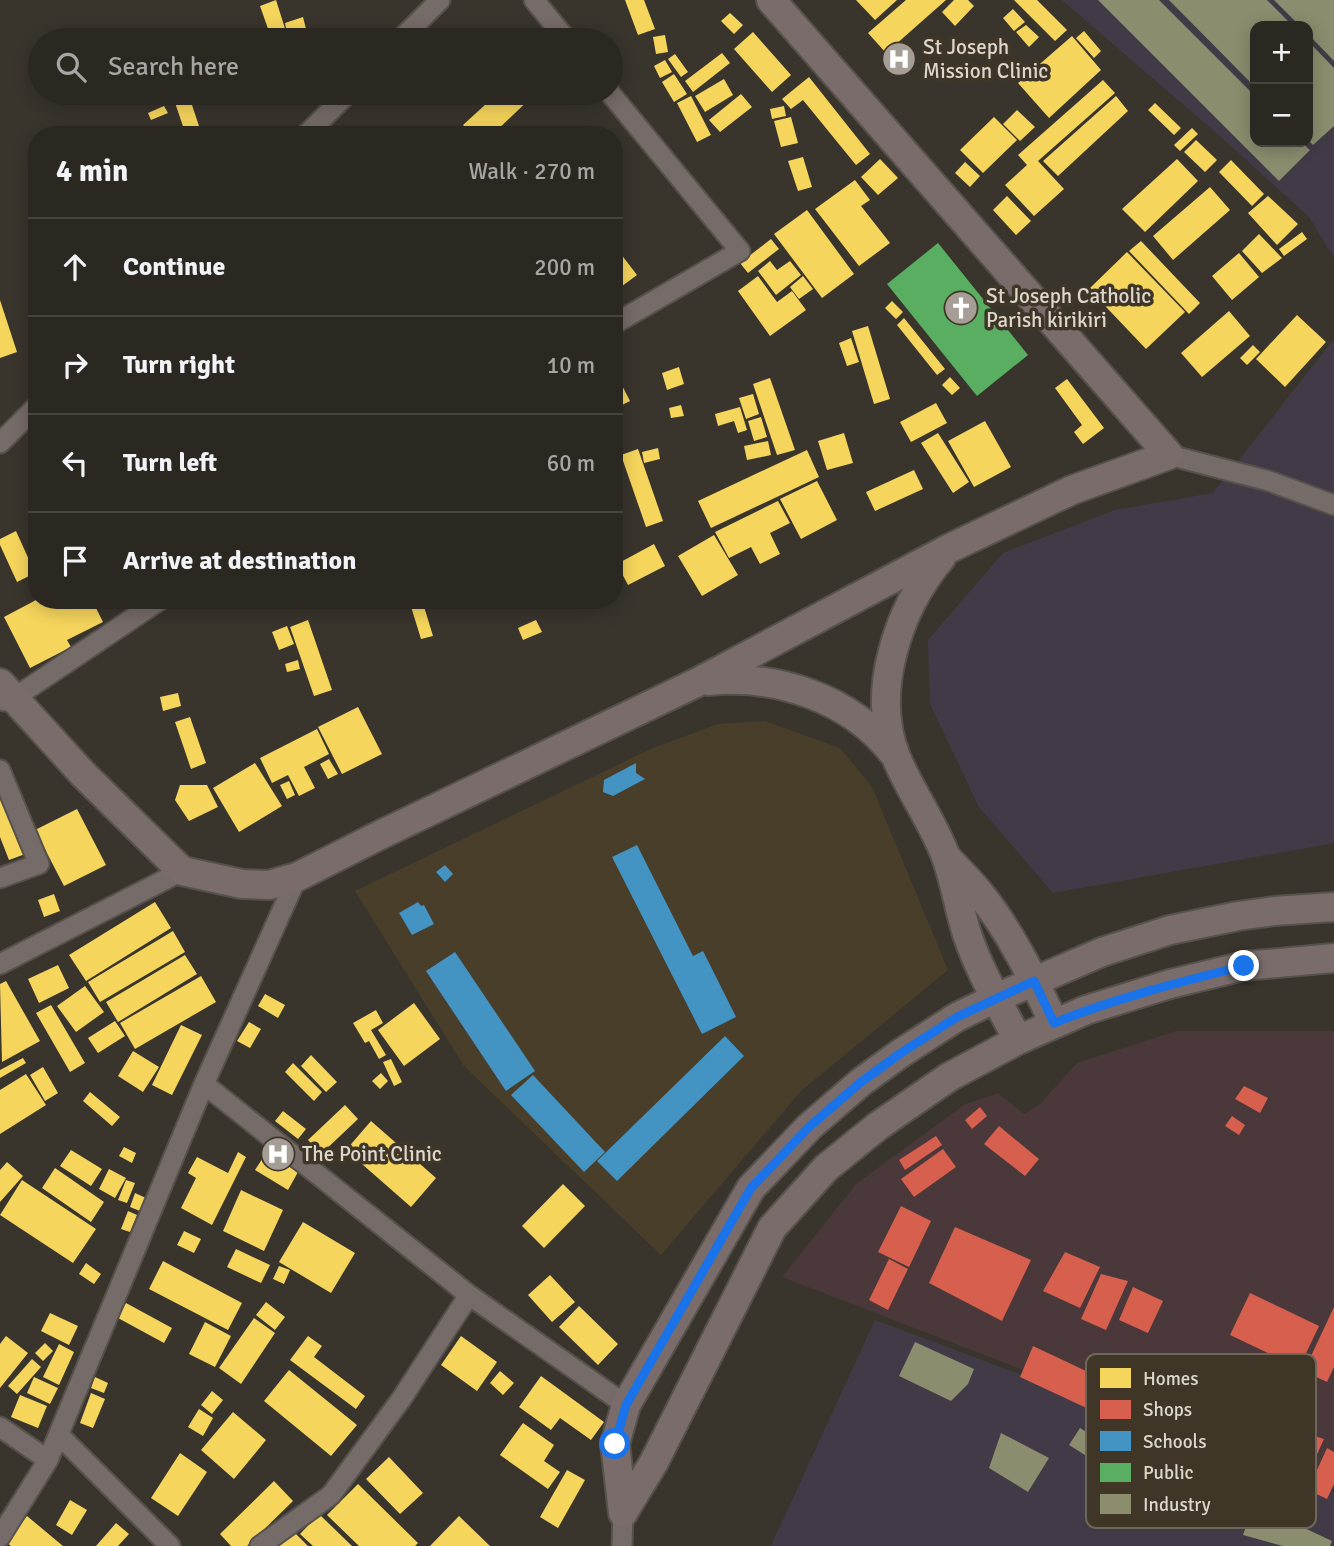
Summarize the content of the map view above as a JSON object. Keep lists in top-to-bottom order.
{
  "places": {
    "hospital": ["St Joseph Mission Clinic", "The Point Clinic"],
    "church": ["St Joseph Catholic Parish kirikiri"]
  },
  "legend": [
    "Homes",
    "Shops",
    "Schools",
    "Public",
    "Industry"
  ],
  "page": {
    "map_buttons": ["+", "−"],
    "search": "Search here",
    "heading": ["4 min", "Walk · 270 m"],
    "list": [
      ["Continue", "200 m"],
      ["Turn right", "10 m"],
      ["Turn left", "60 m"],
      "Arrive at destination"
    ]
  }
}
